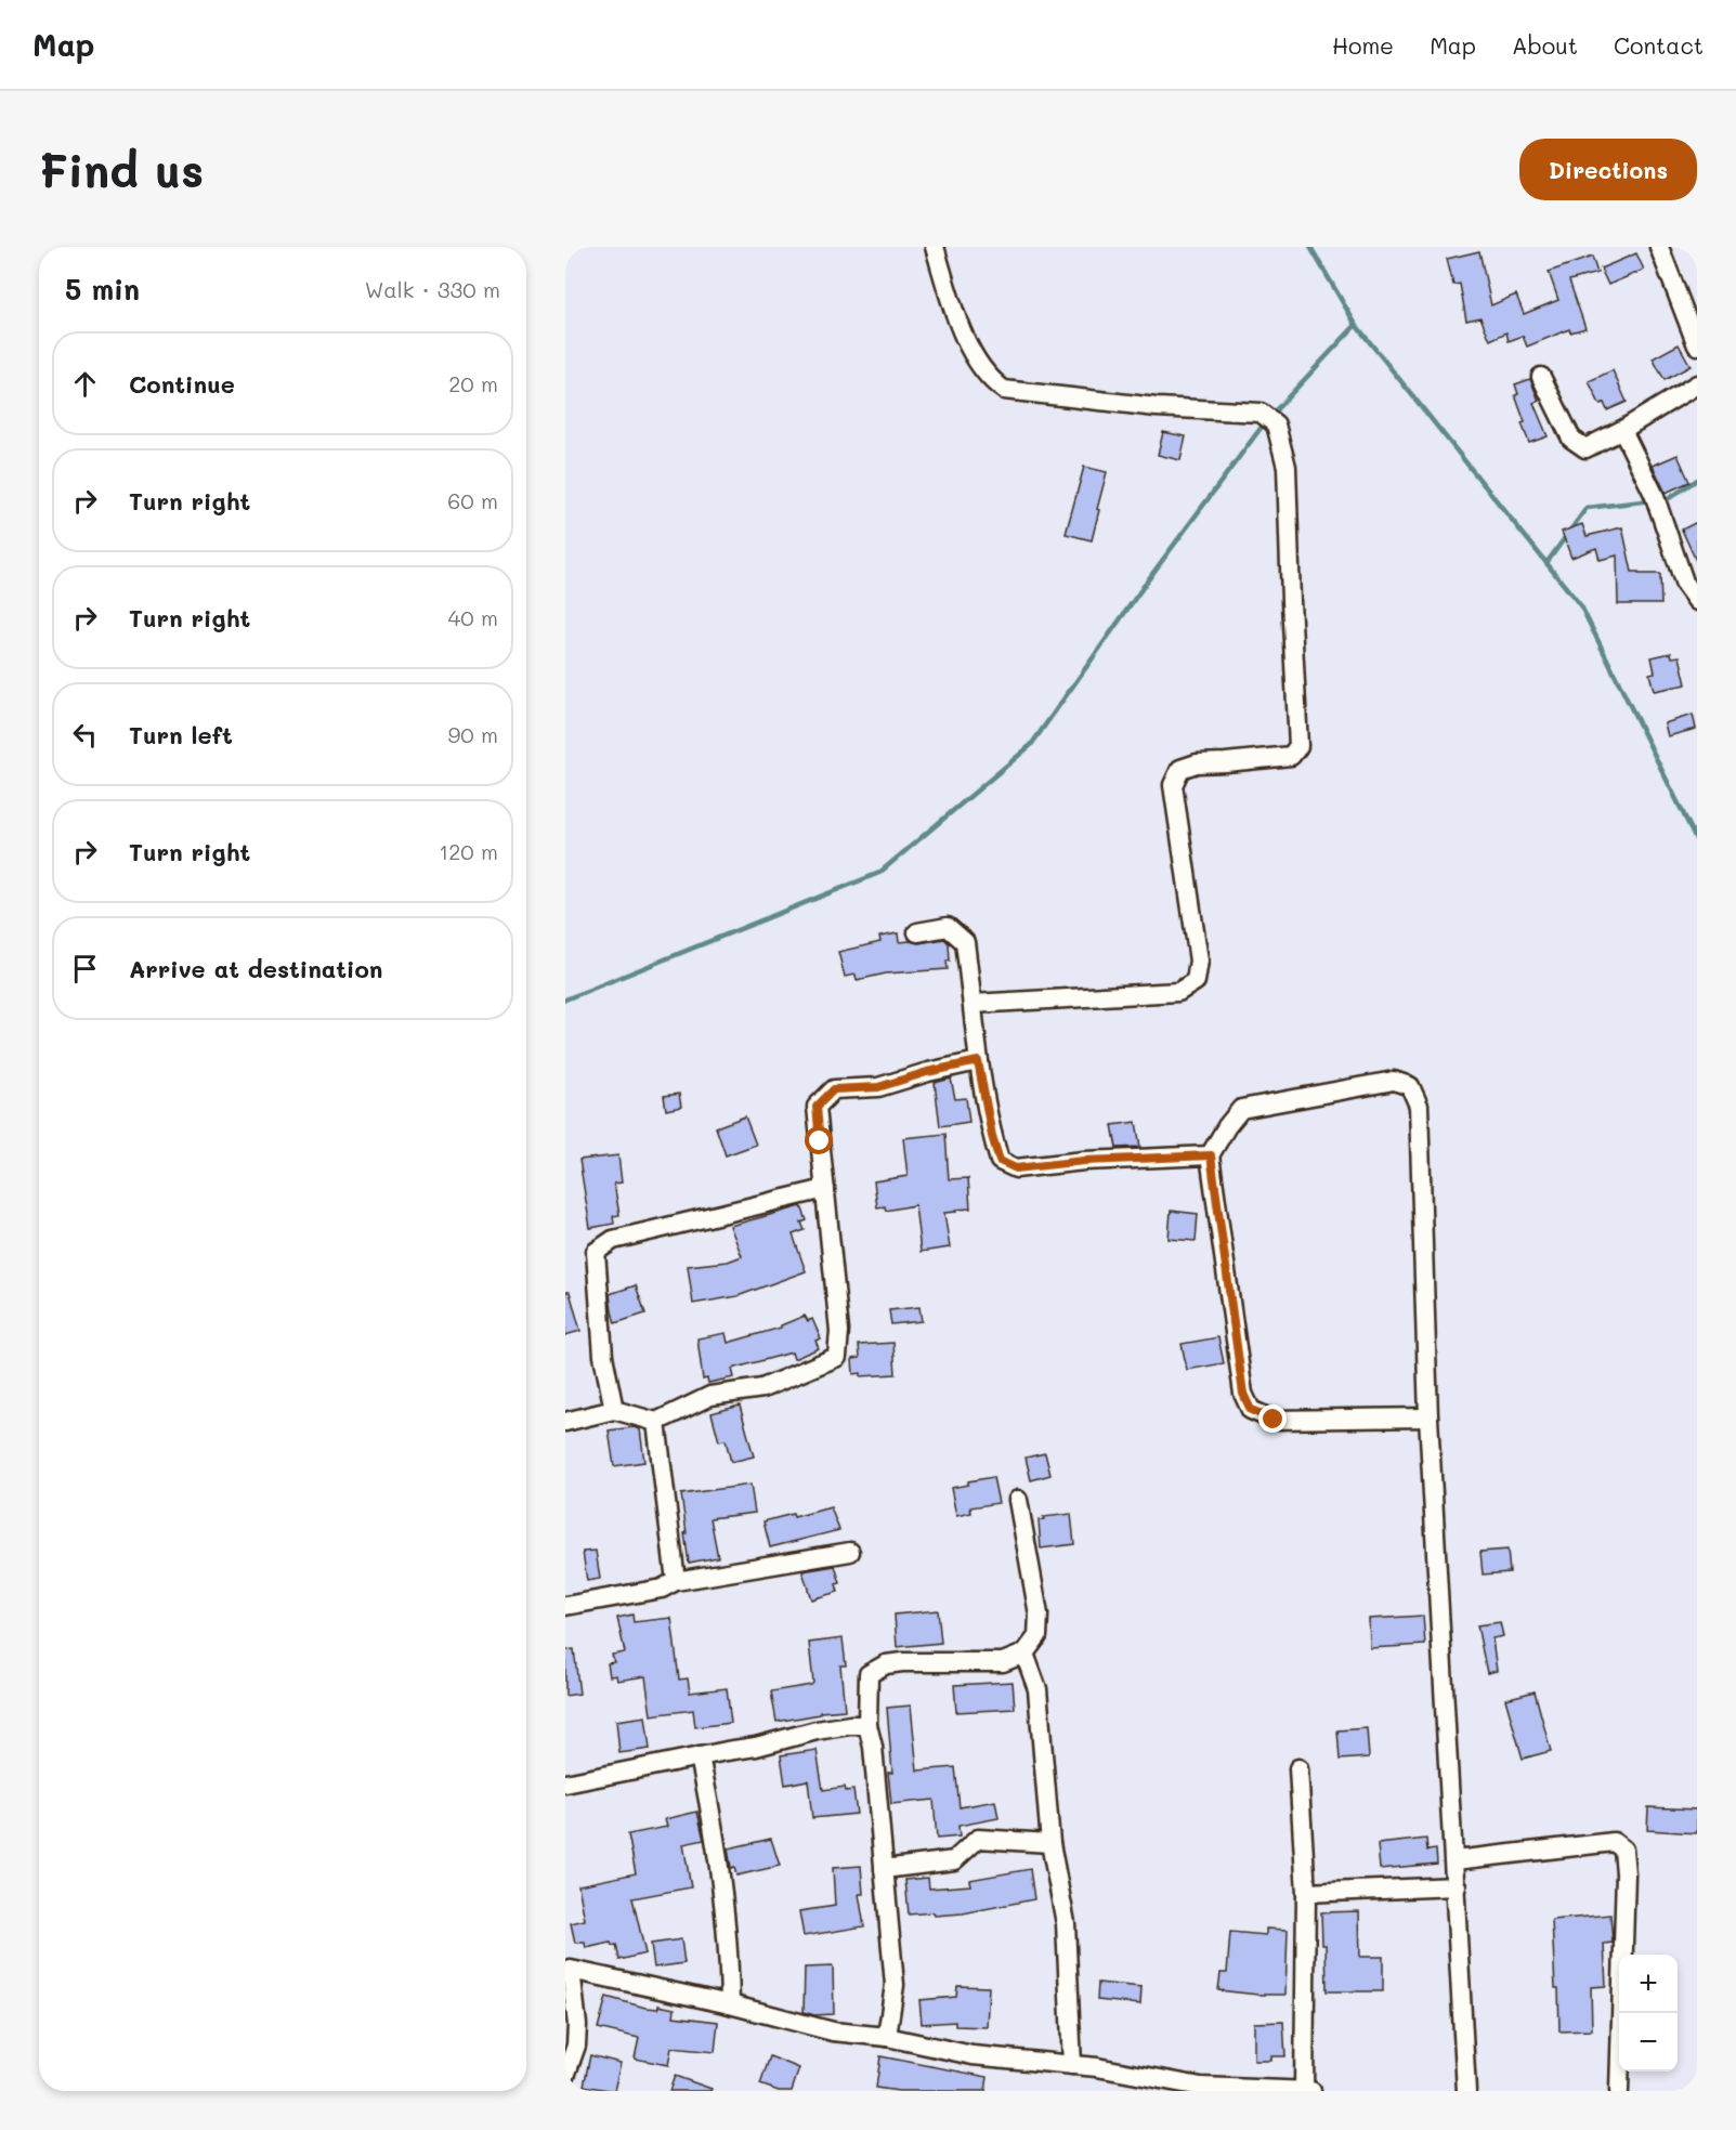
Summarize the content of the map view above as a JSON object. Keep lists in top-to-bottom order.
{
  "page": {
    "header": "Map",
    "nav": [
      "Home",
      "Map",
      "About",
      "Contact"
    ],
    "buttons": "Directions",
    "title": "Find us",
    "heading": ["5 min", "Walk · 330 m"],
    "list": [
      ["Continue", "20 m"],
      ["Turn right", "60 m"],
      ["Turn right", "40 m"],
      ["Turn left", "90 m"],
      ["Turn right", "120 m"],
      "Arrive at destination"
    ],
    "map_buttons": ["+", "−"]
  }
}
